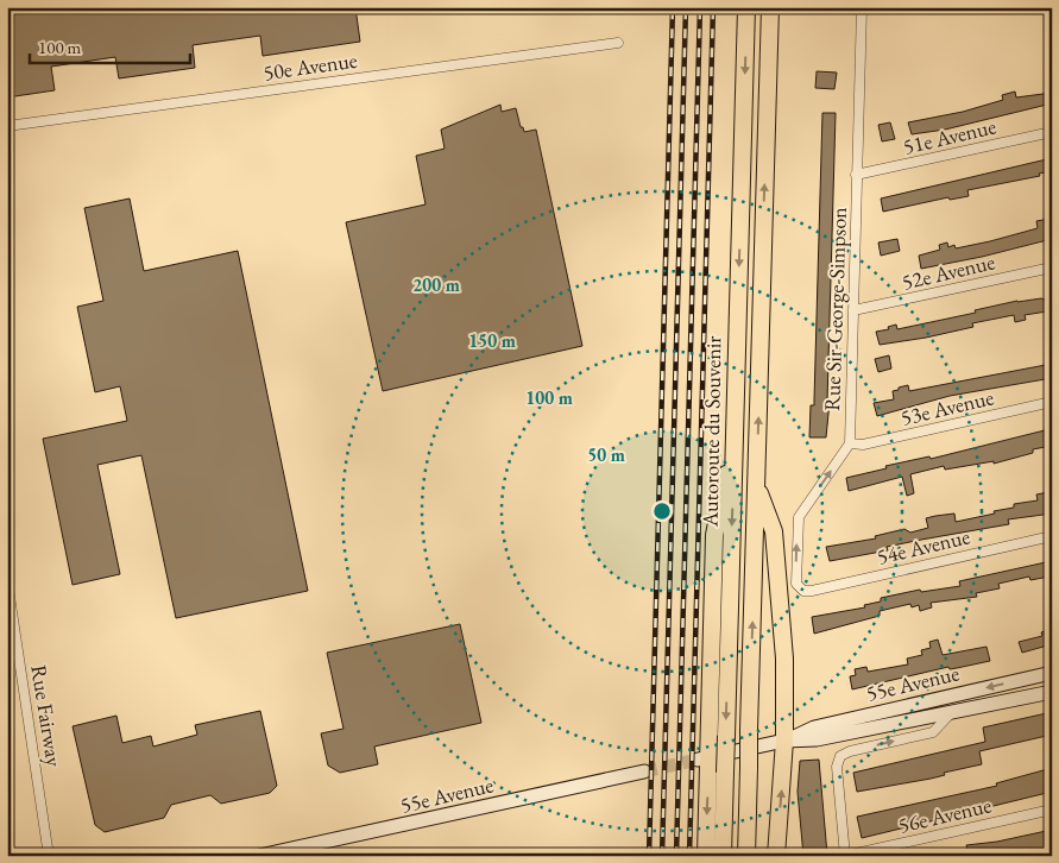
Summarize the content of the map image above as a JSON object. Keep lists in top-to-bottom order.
{
  "streets": {
    "highway": ["Autoroute du Souvenir"],
    "street": [
      "50e Avenue",
      "51e Avenue",
      "52e Avenue",
      "Rue Sir-George-Simpson",
      "53e Avenue",
      "54e Avenue",
      "55e Avenue",
      "Rue Fairway",
      "56e Avenue"
    ]
  },
  "crossings": [
    ["51e Avenue", "Rue Sir-George-Simpson"],
    ["52e Avenue", "Rue Sir-George-Simpson"],
    ["Rue Sir-George-Simpson", "53e Avenue"],
    ["Rue Sir-George-Simpson", "54e Avenue"],
    ["53e Avenue", "54e Avenue"],
    ["55e Avenue", "56e Avenue"]
  ],
  "scale_bar": "100 m",
  "rings": [
    "200 m",
    "150 m",
    "100 m",
    "50 m"
  ]
}
